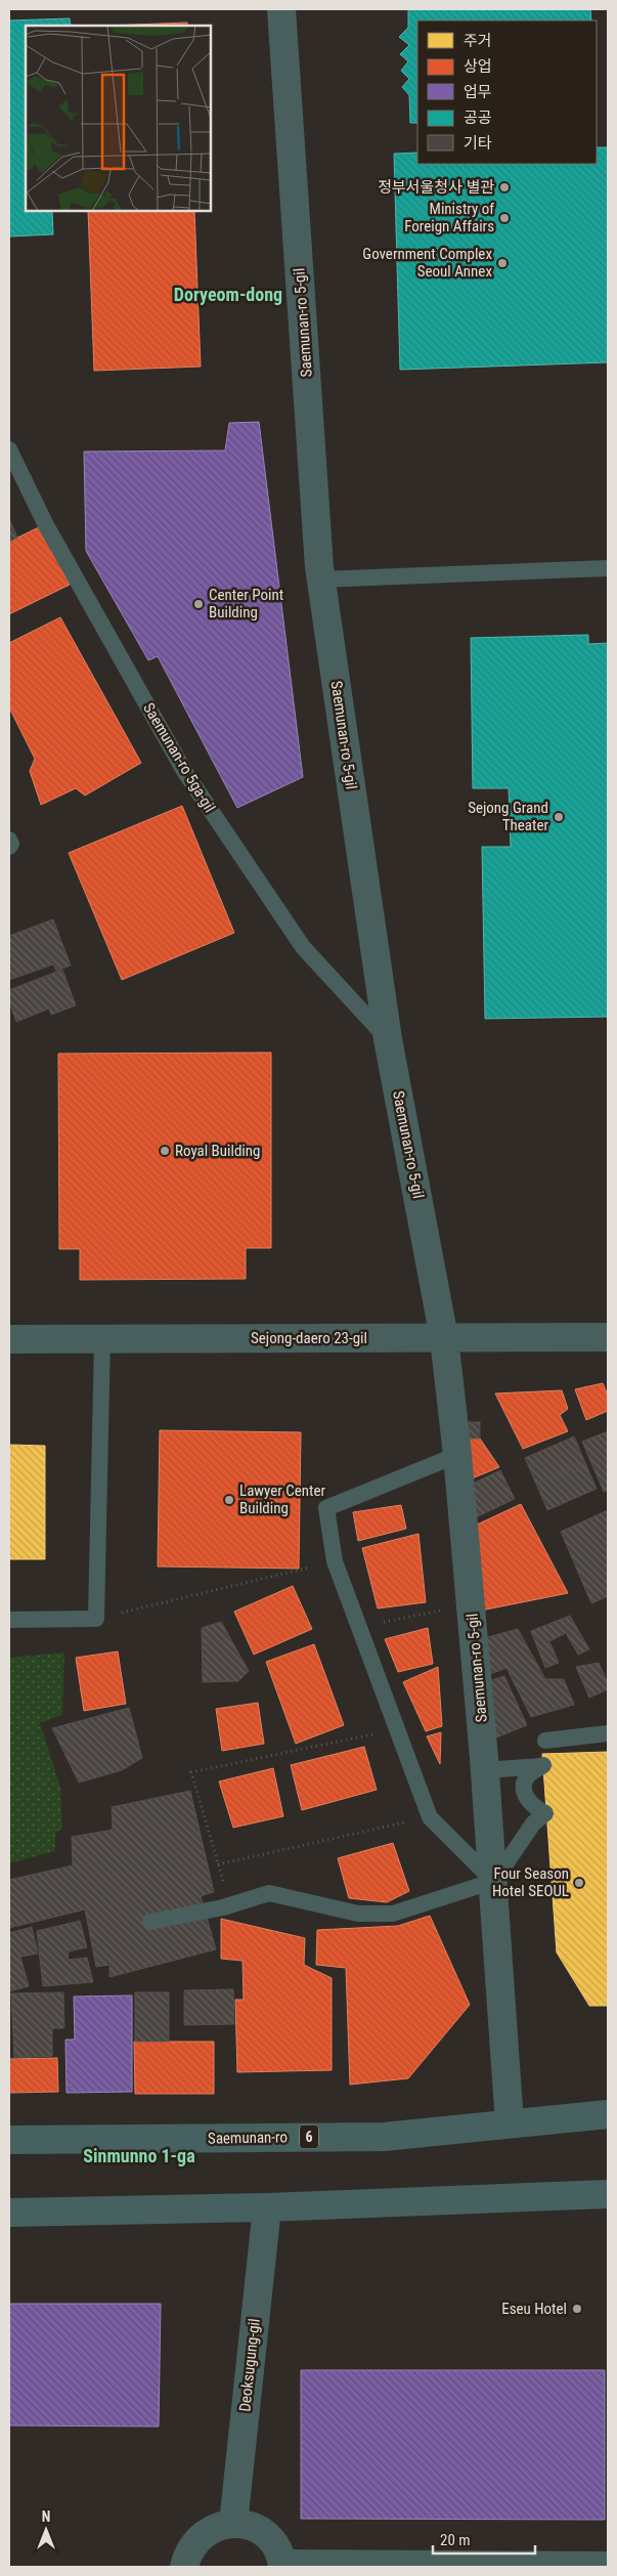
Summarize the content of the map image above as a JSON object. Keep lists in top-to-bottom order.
{
  "streets": {
    "main road": ["6", "Saemunan-ro"],
    "street": ["Saemunan-ro 5-gil", "Sejong-daero 23-gil", "Deoksugung-gil"],
    "lane": ["Saemunan-ro 5ga-gil"]
  },
  "crossings": [
    ["Saemunan-ro 5-gil", "Saemunan-ro 5ga-gil"],
    ["Saemunan-ro 5-gil", "Sejong-daero 23-gil"],
    ["Saemunan-ro 5-gil", "Saemunan-ro"]
  ],
  "districts": ["Doryeom-dong", "Sinmunno 1-ga"],
  "places": [
    "정부서울청사 별관",
    "Ministry of Foreign Affairs",
    "Government Complex Seoul Annex",
    "Center Point Building",
    "Sejong Grand Theater",
    "Royal Building",
    "Lawyer Center Building",
    "Four Season Hotel SEOUL",
    "Eseu Hotel"
  ],
  "legend": [
    "주거",
    "상업",
    "업무",
    "공공",
    "기타"
  ],
  "scale_bar": "20 m",
  "north": "top"
}
